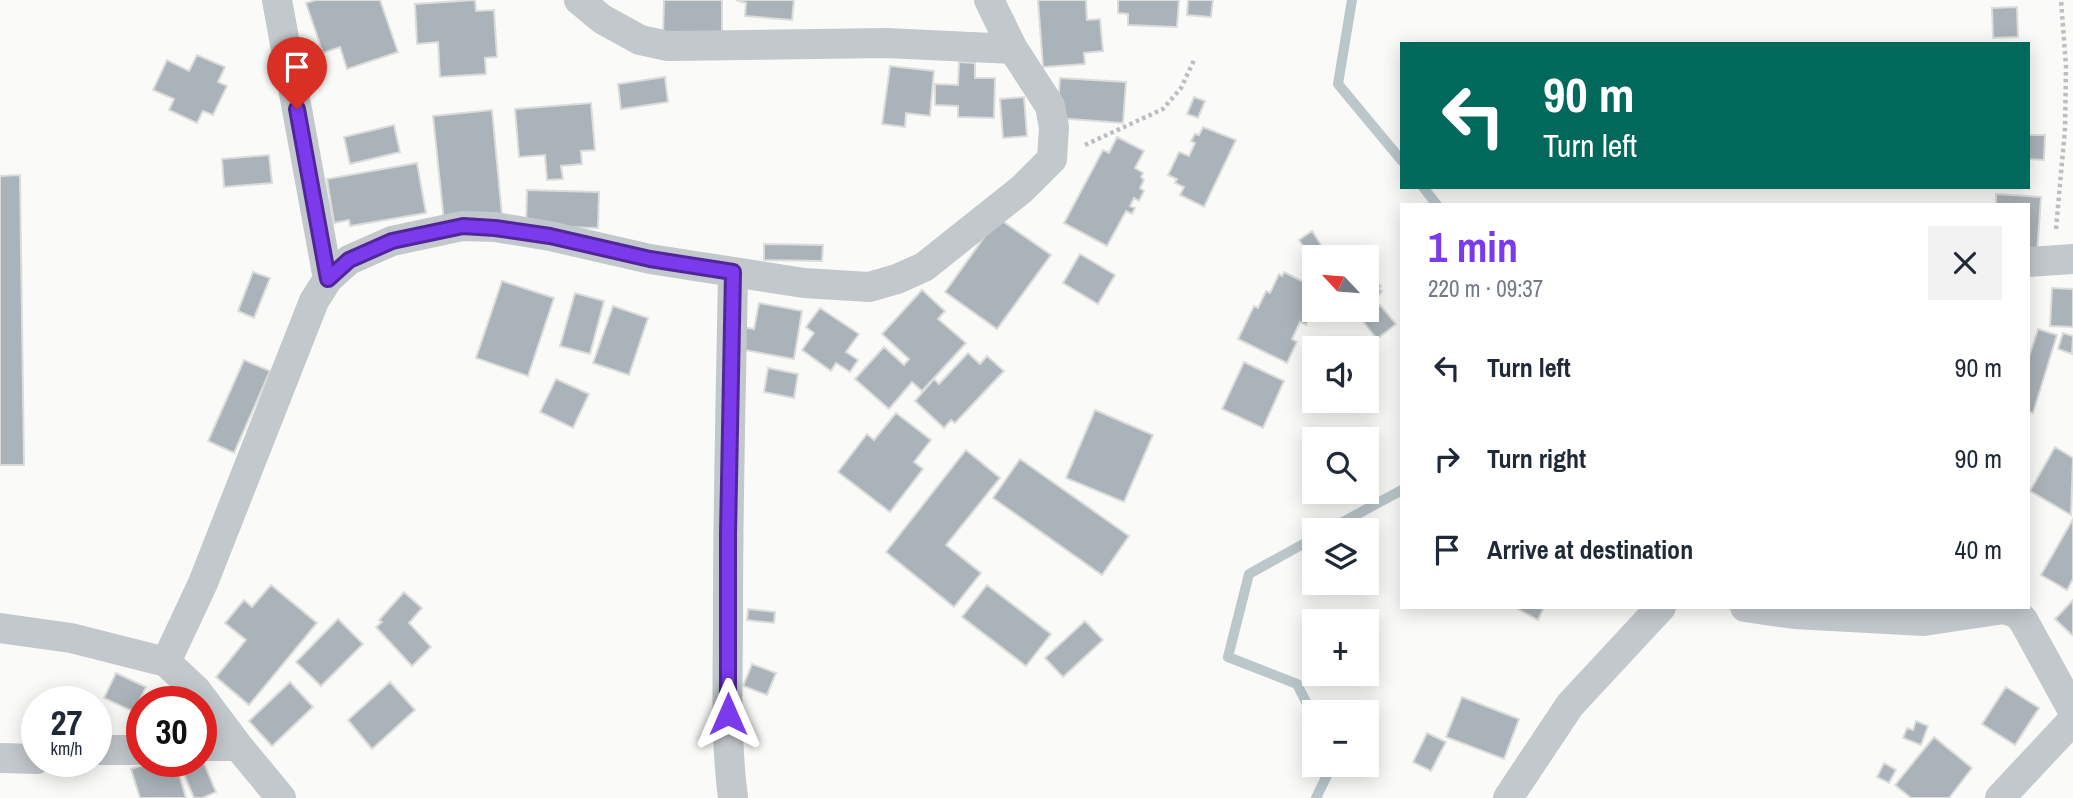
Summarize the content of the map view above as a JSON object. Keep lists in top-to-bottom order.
{
  "north": "top left",
  "page": {
    "turn": ["90 m", "Turn left"],
    "heading": ["1 min", "220 m · 09:37"],
    "map_buttons": ["+", "−"],
    "list": [
      {
        "name": "Turn left",
        "value": "90 m"
      },
      {
        "name": "Turn right",
        "value": "90 m"
      },
      {
        "name": "Arrive at destination",
        "value": "40 m"
      }
    ],
    "speed": "27 km/h",
    "limit": "30"
  }
}
